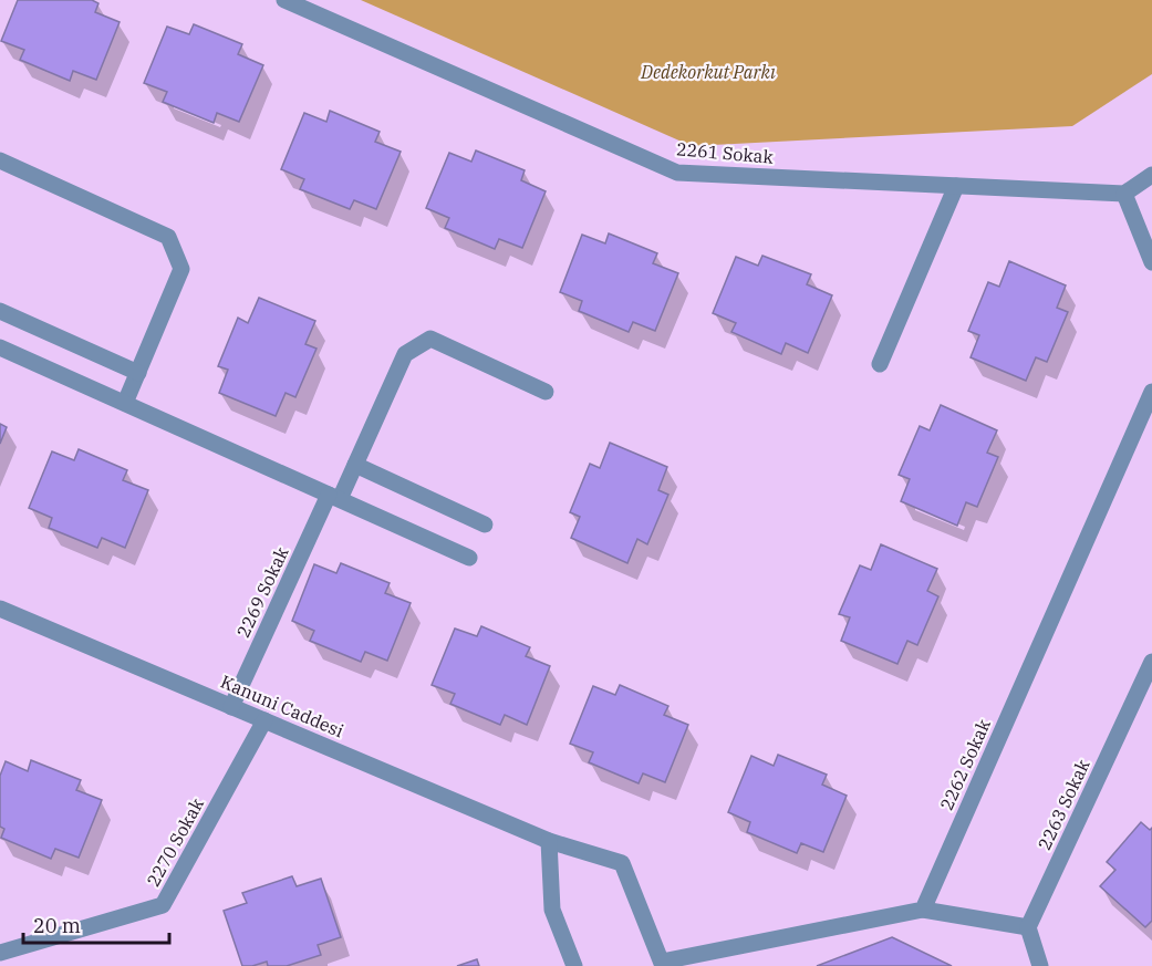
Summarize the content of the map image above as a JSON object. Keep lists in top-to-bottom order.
{
  "streets": {
    "street": [
      "2261 Sokak",
      "2269 Sokak",
      "Kanuni Caddesi",
      "2262 Sokak",
      "2263 Sokak",
      "2270 Sokak"
    ]
  },
  "crossings": [
    ["2269 Sokak", "Kanuni Caddesi"],
    ["Kanuni Caddesi", "2270 Sokak"]
  ],
  "parks": ["Dedekorkut Parkı"],
  "scale_bar": "20 m"
}
